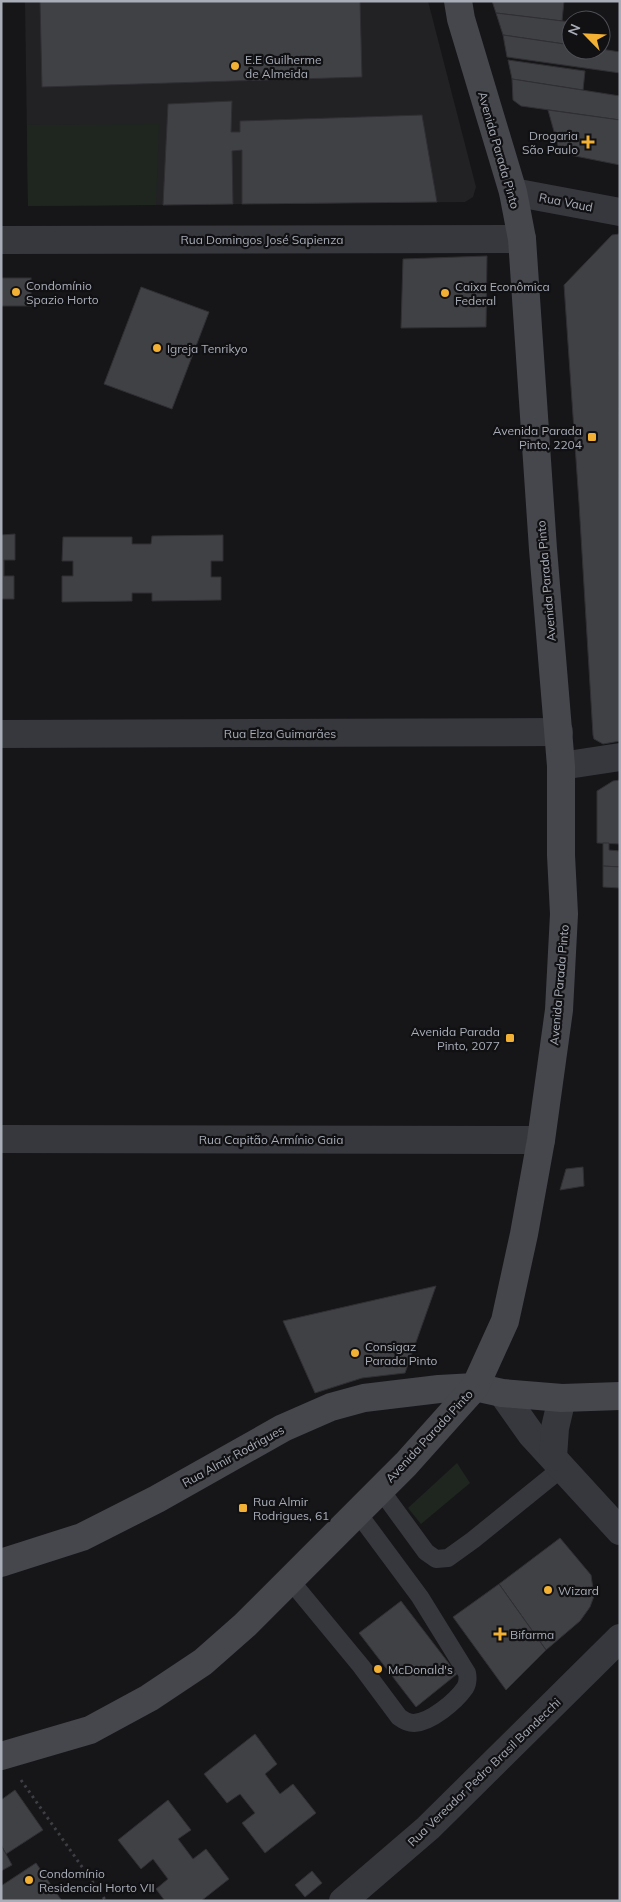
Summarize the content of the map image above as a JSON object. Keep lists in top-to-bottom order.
{
  "streets": {
    "main road": ["Avenida Parada Pinto", "Rua Almir Rodrigues"],
    "street": [
      "Rua Vaud",
      "Rua Domingos José Sapienza",
      "Rua Elza Guimarães",
      "Rua Capitão Armínio Gaia",
      "Rua Vereador Pedro Brasil Bandecchi"
    ]
  },
  "crossings": [
    ["Avenida Parada Pinto", "Rua Vaud"],
    ["Avenida Parada Pinto", "Rua Domingos José Sapienza"],
    ["Avenida Parada Pinto", "Rua Elza Guimarães"],
    ["Avenida Parada Pinto", "Rua Capitão Armínio Gaia"],
    ["Avenida Parada Pinto", "Rua Almir Rodrigues"]
  ],
  "places": {
    "other": [
      "E.E Guilherme de Almeida",
      "Condomínio Spazio Horto",
      "Caixa Econômica Federal",
      "Igreja Tenrikyo",
      "Consigaz Parada Pinto",
      "Wizard",
      "McDonald's",
      "Condomínio Residencial Horto VII"
    ],
    "health": ["Drogaria São Paulo", "Bifarma"],
    "transit": ["Avenida Parada Pinto, 2204", "Avenida Parada Pinto, 2077", "Rua Almir Rodrigues, 61"]
  },
  "north": "top left"
}
